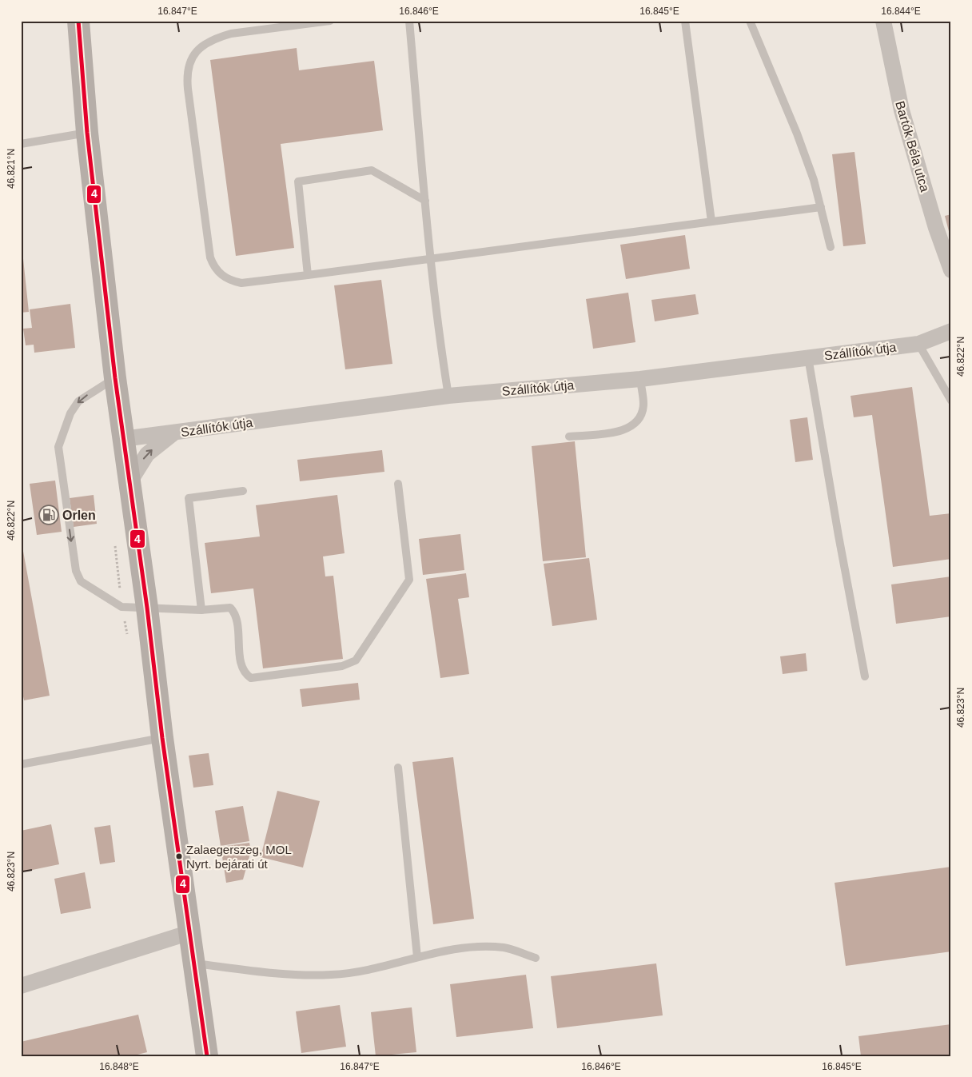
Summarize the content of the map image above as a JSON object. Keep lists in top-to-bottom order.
{
  "streets": {
    "street": ["Bartók Béla utca", "Szállítók útja"]
  },
  "places": {
    "fuel station": ["Orlen"],
    "other": ["Zalaegerszeg, MOL Nyrt. bejárati út"]
  },
  "lines": ["transit line 4"],
  "coordinates": [
    "16.847°E",
    "16.846°E",
    "16.845°E",
    "16.844°E",
    "46.821°N",
    "46.822°N",
    "46.823°N",
    "16.848°E"
  ]
}
